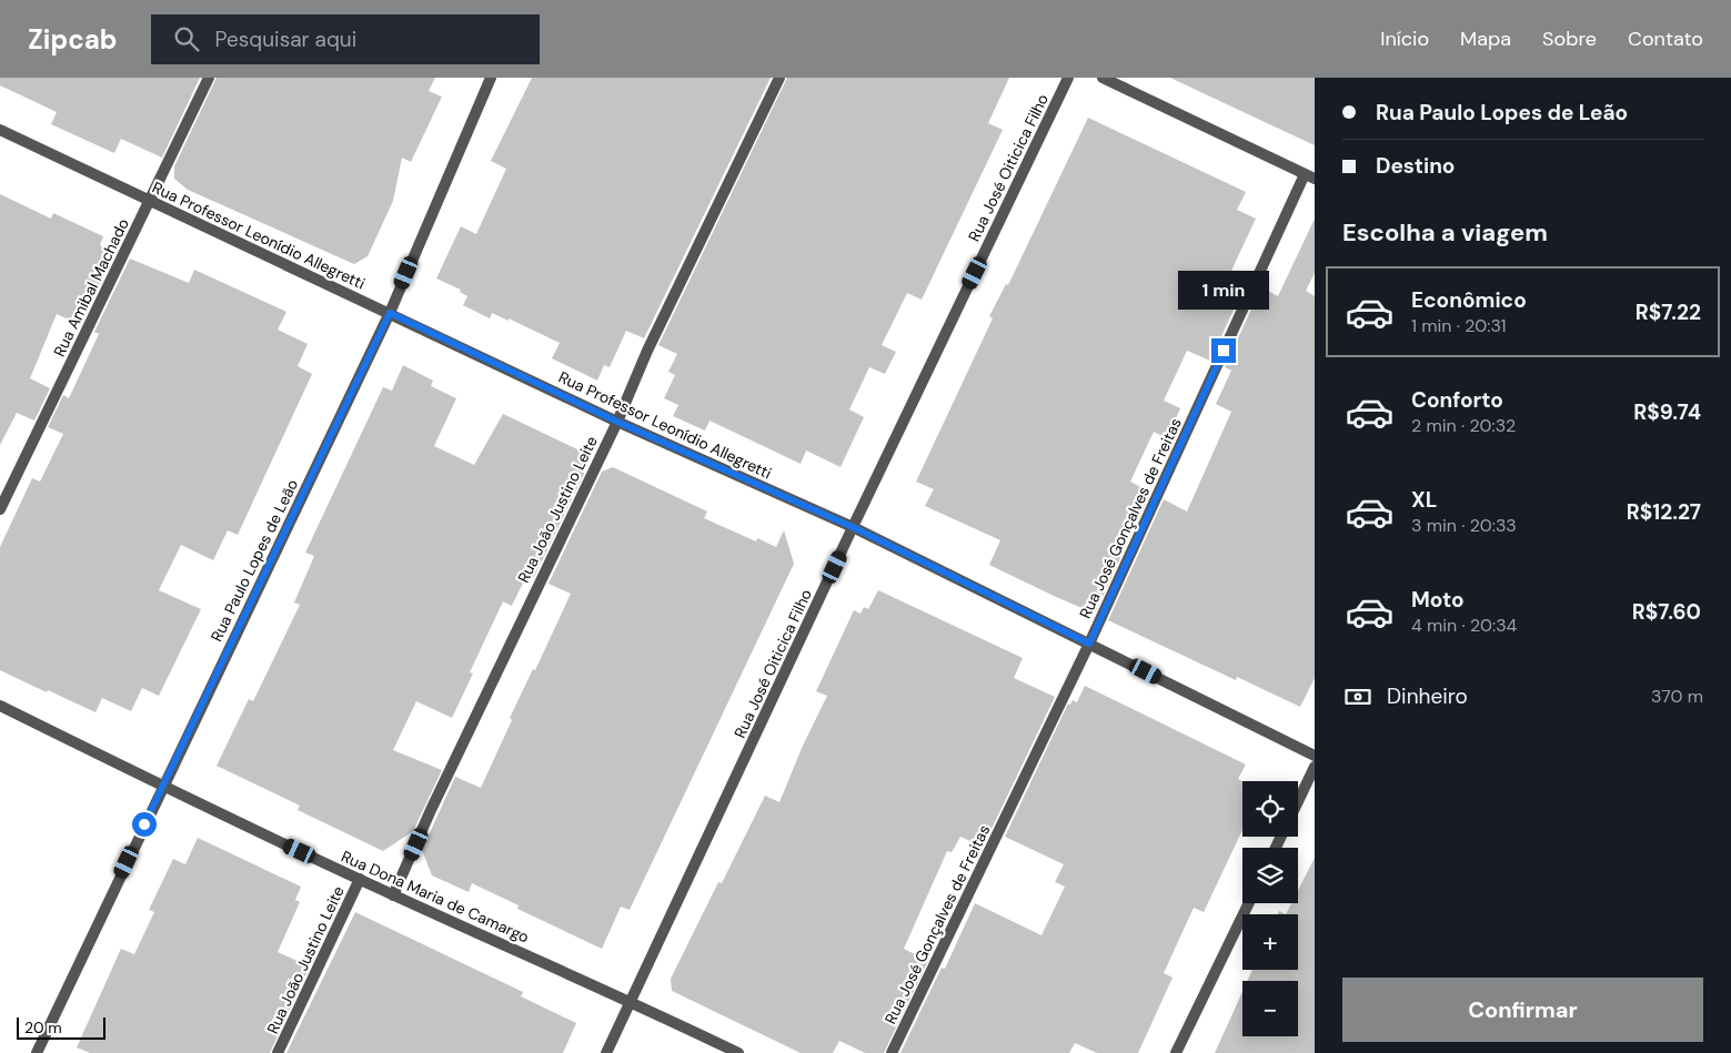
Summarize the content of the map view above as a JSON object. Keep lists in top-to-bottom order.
{
  "streets": {
    "street": [
      "Rua José Oiticica Filho",
      "Rua Professor Leonídio Allegretti",
      "Rua Amibal Machado",
      "Rua João Justino Leite",
      "Rua José Gonçalves de Freitas",
      "Rua Paulo Lopes de Leão",
      "Rua Dona Maria de Camargo"
    ]
  },
  "crossings": [
    ["Rua José Oiticica Filho", "Rua Professor Leonídio Allegretti"],
    ["Rua José Oiticica Filho", "Rua Dona Maria de Camargo"],
    ["Rua Professor Leonídio Allegretti", "Rua Amibal Machado"],
    ["Rua Professor Leonídio Allegretti", "Rua João Justino Leite"],
    ["Rua Professor Leonídio Allegretti", "Rua José Gonçalves de Freitas"],
    ["Rua Professor Leonídio Allegretti", "Rua Paulo Lopes de Leão"],
    ["Rua João Justino Leite", "Rua Dona Maria de Camargo"],
    ["Rua Paulo Lopes de Leão", "Rua Dona Maria de Camargo"]
  ],
  "scale_bar": "20 m",
  "page": {
    "header": "Zipcab",
    "search": "Pesquisar aqui",
    "nav": [
      "Início",
      "Mapa",
      "Sobre",
      "Contato"
    ],
    "banner": ["Rua Paulo Lopes de Leão", "Destino"],
    "heading": "Escolha a viagem",
    "list": [
      {
        "name": "Econômico",
        "note": "1 min · 20:31",
        "value": "R$7.22"
      },
      {
        "name": "Conforto",
        "note": "2 min · 20:32",
        "value": "R$9.74"
      },
      {
        "name": "XL",
        "note": "3 min · 20:33",
        "value": "R$12.27"
      },
      {
        "name": "Moto",
        "note": "4 min · 20:34",
        "value": "R$7.60"
      }
    ],
    "bubble": "1 min",
    "pay": ["Dinheiro", "370 m"],
    "map_buttons": ["+", "−"],
    "buttons": "Confirmar",
    "scale": "20 m"
  }
}
